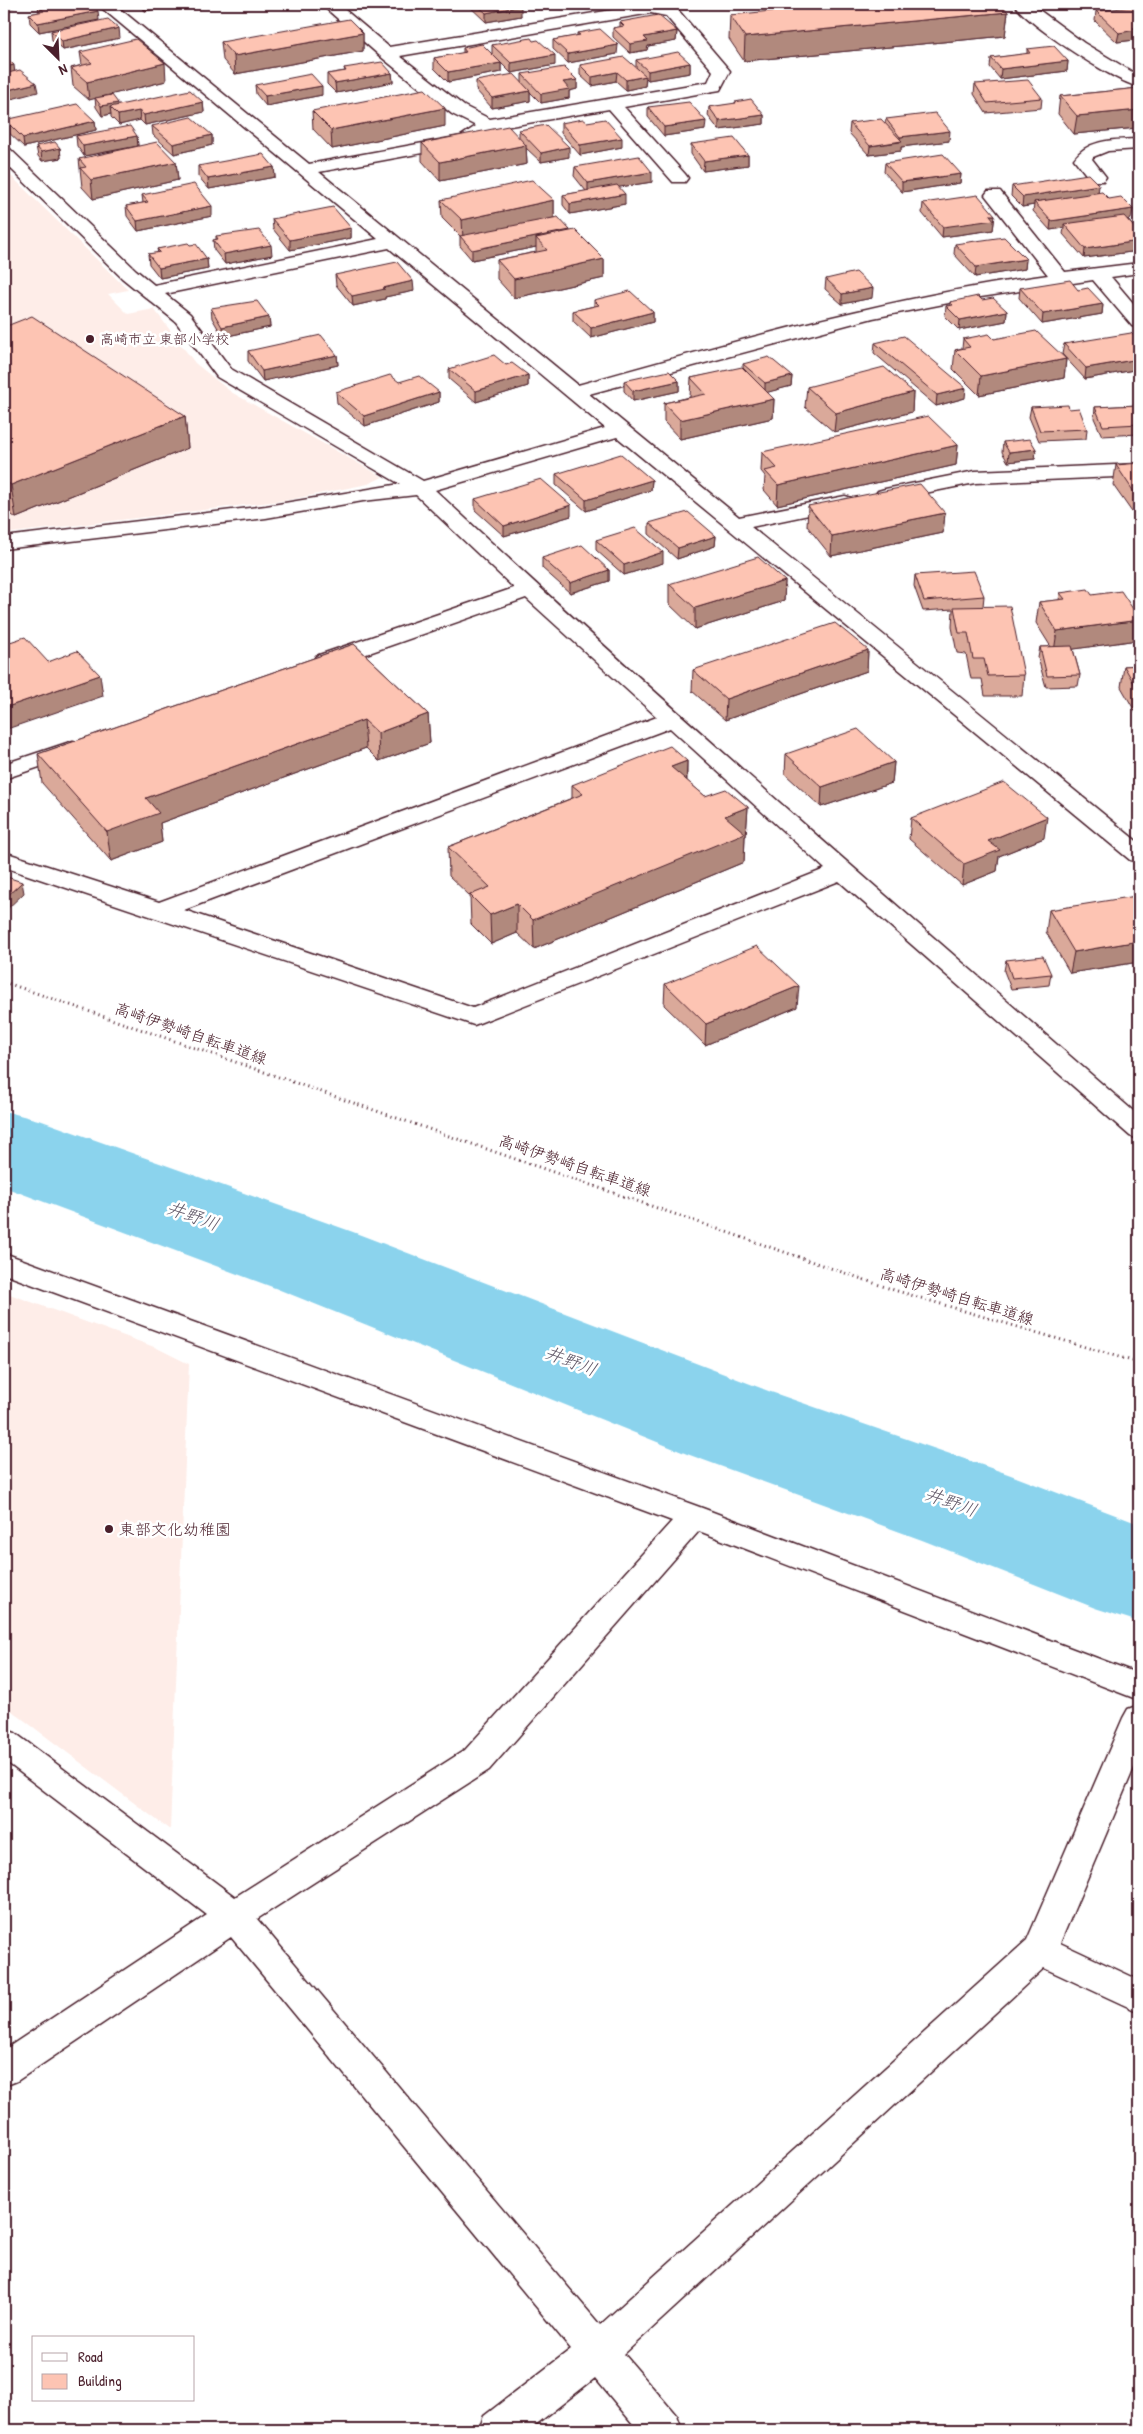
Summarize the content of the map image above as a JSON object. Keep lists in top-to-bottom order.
{
  "streets": {
    "path": ["高崎伊勢崎自転車道線"]
  },
  "water": ["井野川"],
  "places": ["高崎市立 東部小学校", "東部文化幼稚園"],
  "legend": ["Road", "Building"],
  "north": "bottom right"
}
